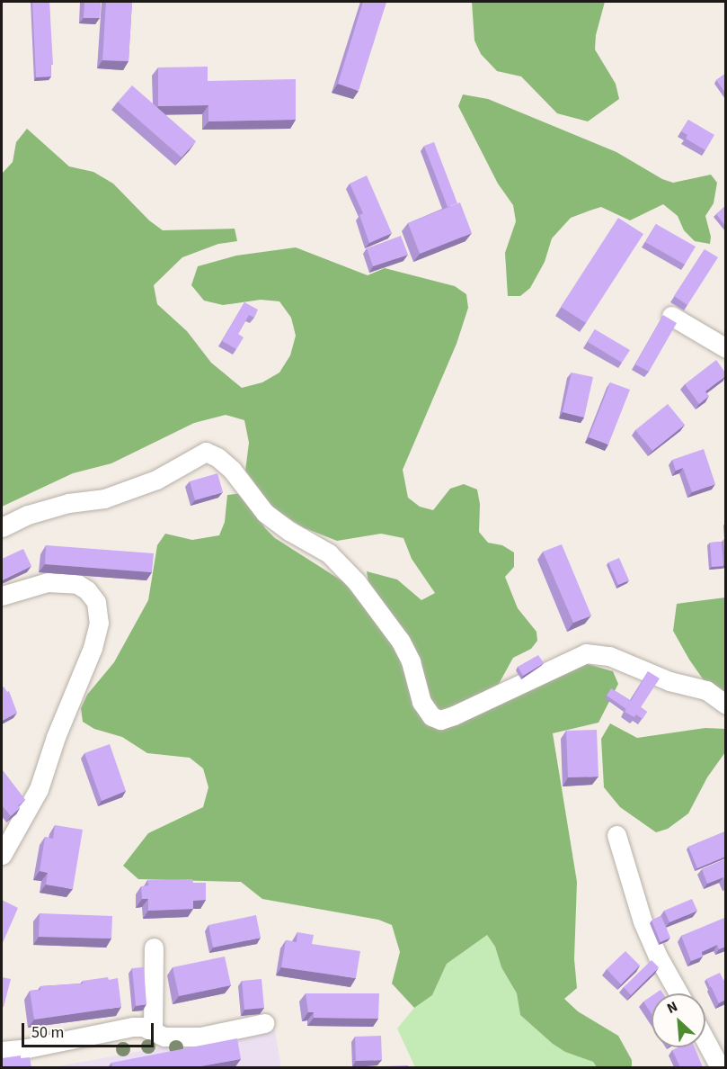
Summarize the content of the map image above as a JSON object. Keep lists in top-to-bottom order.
{
  "scale_bar": "50 m",
  "north": "top left"
}
